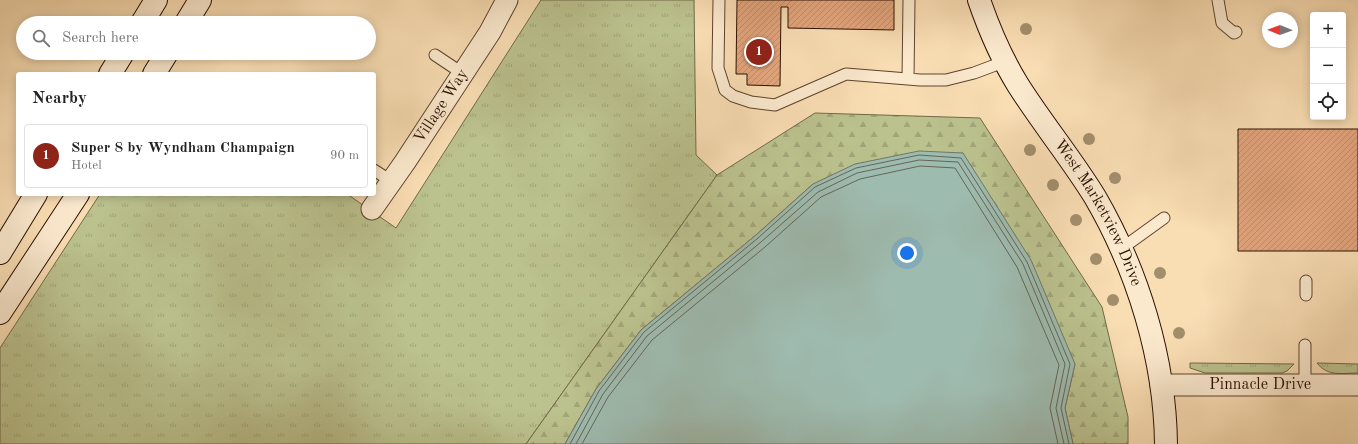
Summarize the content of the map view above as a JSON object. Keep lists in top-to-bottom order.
{
  "streets": {
    "main road": ["West Marketview Drive"],
    "street": ["Village Way", "Pinnacle Drive"]
  },
  "crossings": [
    ["West Marketview Drive", "Pinnacle Drive"]
  ],
  "north": "left",
  "page": {
    "map_buttons": ["+", "−"],
    "search": "Search here",
    "pins": "1",
    "heading": "Nearby",
    "list": [
      {
        "mark": "1",
        "name": "Super 8 by Wyndham Champaign",
        "note": "Hotel",
        "value": "90 m"
      }
    ]
  }
}
